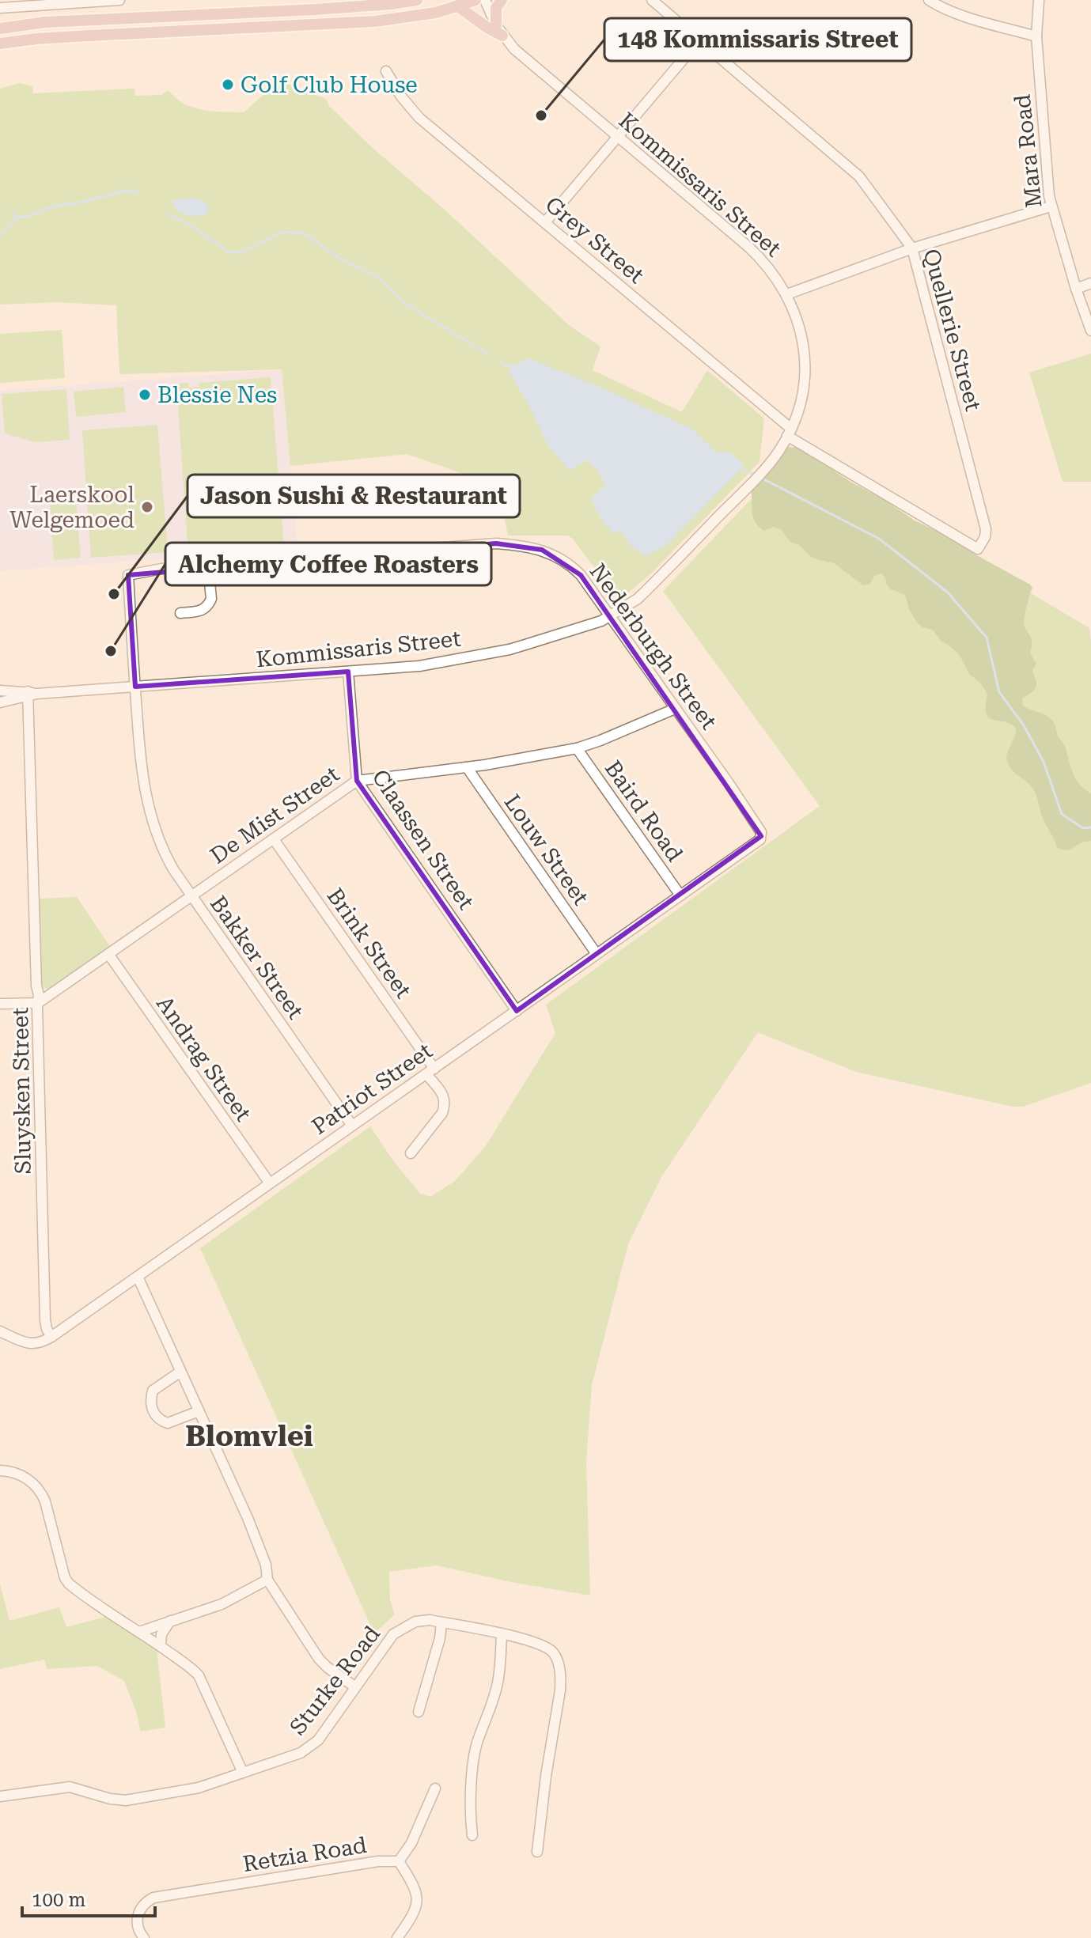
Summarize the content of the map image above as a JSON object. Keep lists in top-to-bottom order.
{
  "streets": {
    "street": [
      "Mara Road",
      "Kommissaris Street",
      "Grey Street",
      "Quellerie Street",
      "Nederburgh Street",
      "Baird Road",
      "De Mist Street",
      "Claassen Street",
      "Louw Street",
      "Brink Street",
      "Bakker Street",
      "Andrag Street",
      "Patriot Street",
      "Sluysken Street",
      "Sturke Road",
      "Retzia Road"
    ]
  },
  "crossings": [
    ["Kommissaris Street", "Grey Street"],
    ["Kommissaris Street", "Nederburgh Street"],
    ["Kommissaris Street", "Claassen Street"],
    ["Kommissaris Street", "Bakker Street"],
    ["Kommissaris Street", "Sluysken Street"],
    ["Grey Street", "Quellerie Street"],
    ["Nederburgh Street", "De Mist Street"],
    ["Nederburgh Street", "Bakker Street"],
    ["Nederburgh Street", "Patriot Street"],
    ["Baird Road", "De Mist Street"],
    ["Baird Road", "Patriot Street"],
    ["De Mist Street", "Claassen Street"],
    ["De Mist Street", "Louw Street"],
    ["De Mist Street", "Brink Street"],
    ["De Mist Street", "Bakker Street"],
    ["De Mist Street", "Andrag Street"],
    ["De Mist Street", "Sluysken Street"],
    ["Claassen Street", "Patriot Street"],
    ["Louw Street", "Patriot Street"],
    ["Brink Street", "Patriot Street"],
    ["Bakker Street", "Patriot Street"],
    ["Andrag Street", "Patriot Street"],
    ["Patriot Street", "Sluysken Street"]
  ],
  "districts": ["Blomvlei"],
  "places": [
    "Golf Club House",
    "148 Kommissaris Street",
    "Blessie Nes",
    "Laerskool Welgemoed",
    "Jason Sushi & Restaurant",
    "Alchemy Coffee Roasters"
  ],
  "scale_bar": "100 m"
}
